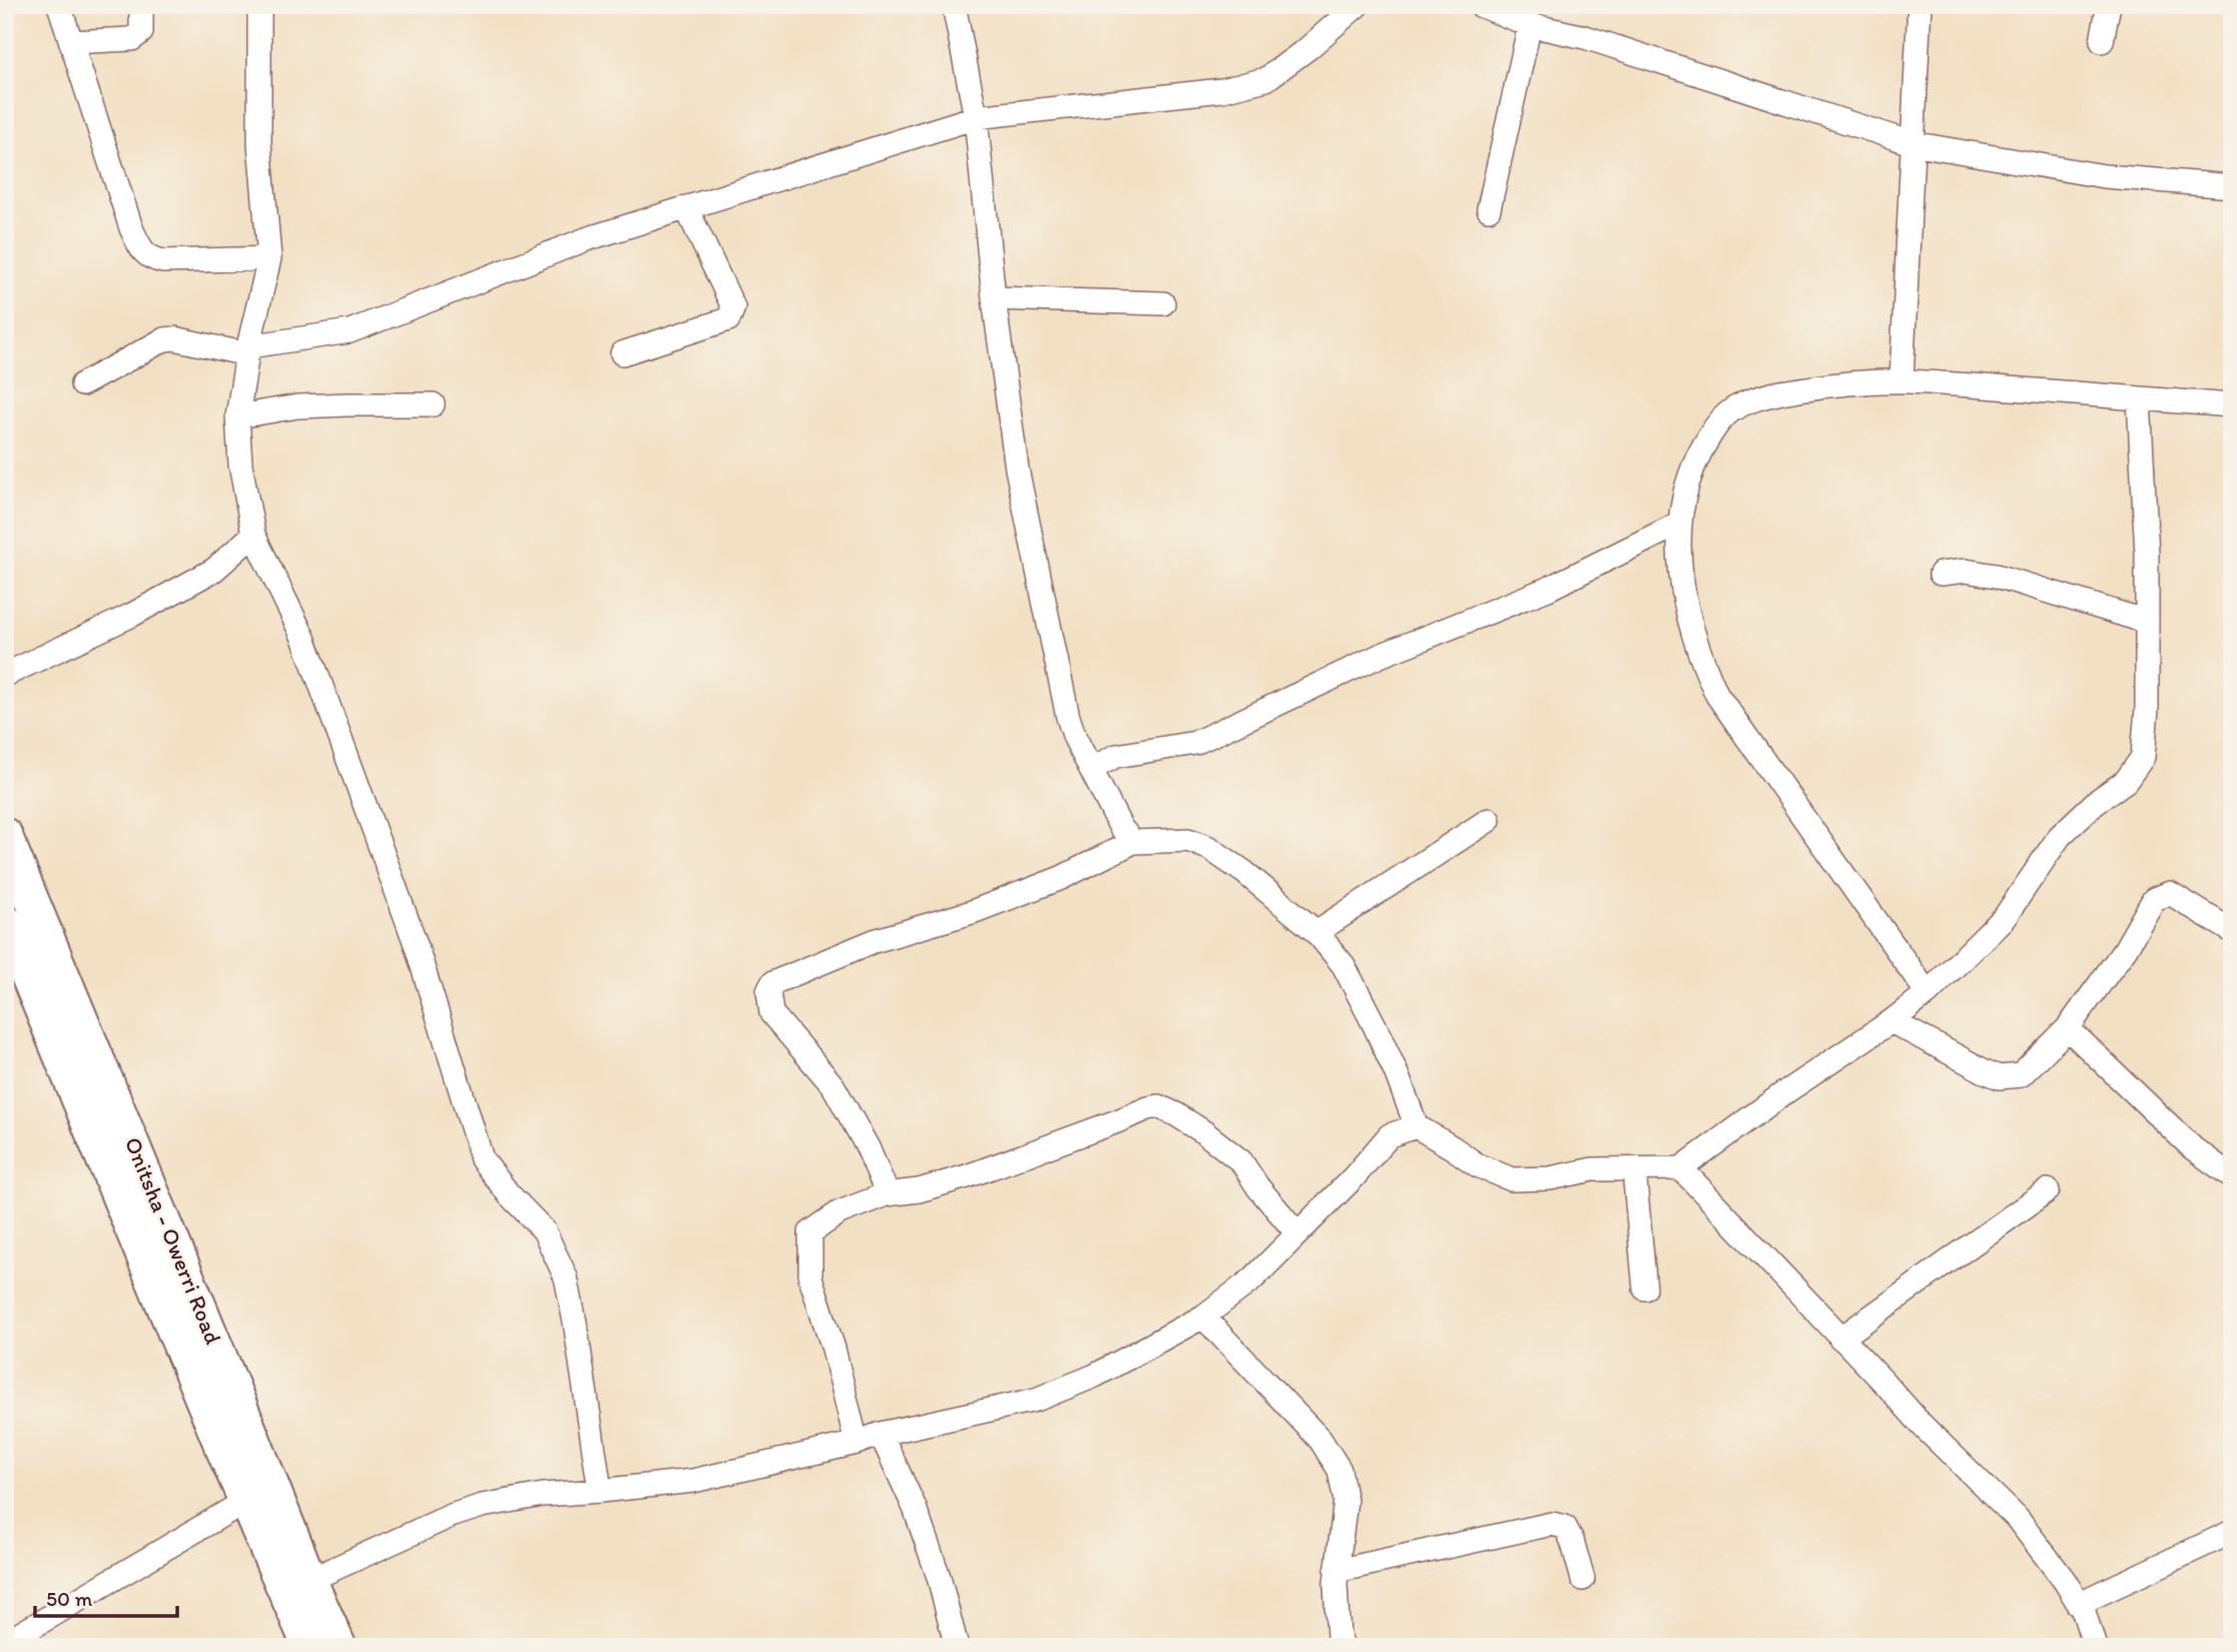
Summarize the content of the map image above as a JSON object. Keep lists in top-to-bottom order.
{
  "streets": {
    "highway": ["Onitsha - Owerri Road"]
  },
  "scale_bar": "50 m"
}
